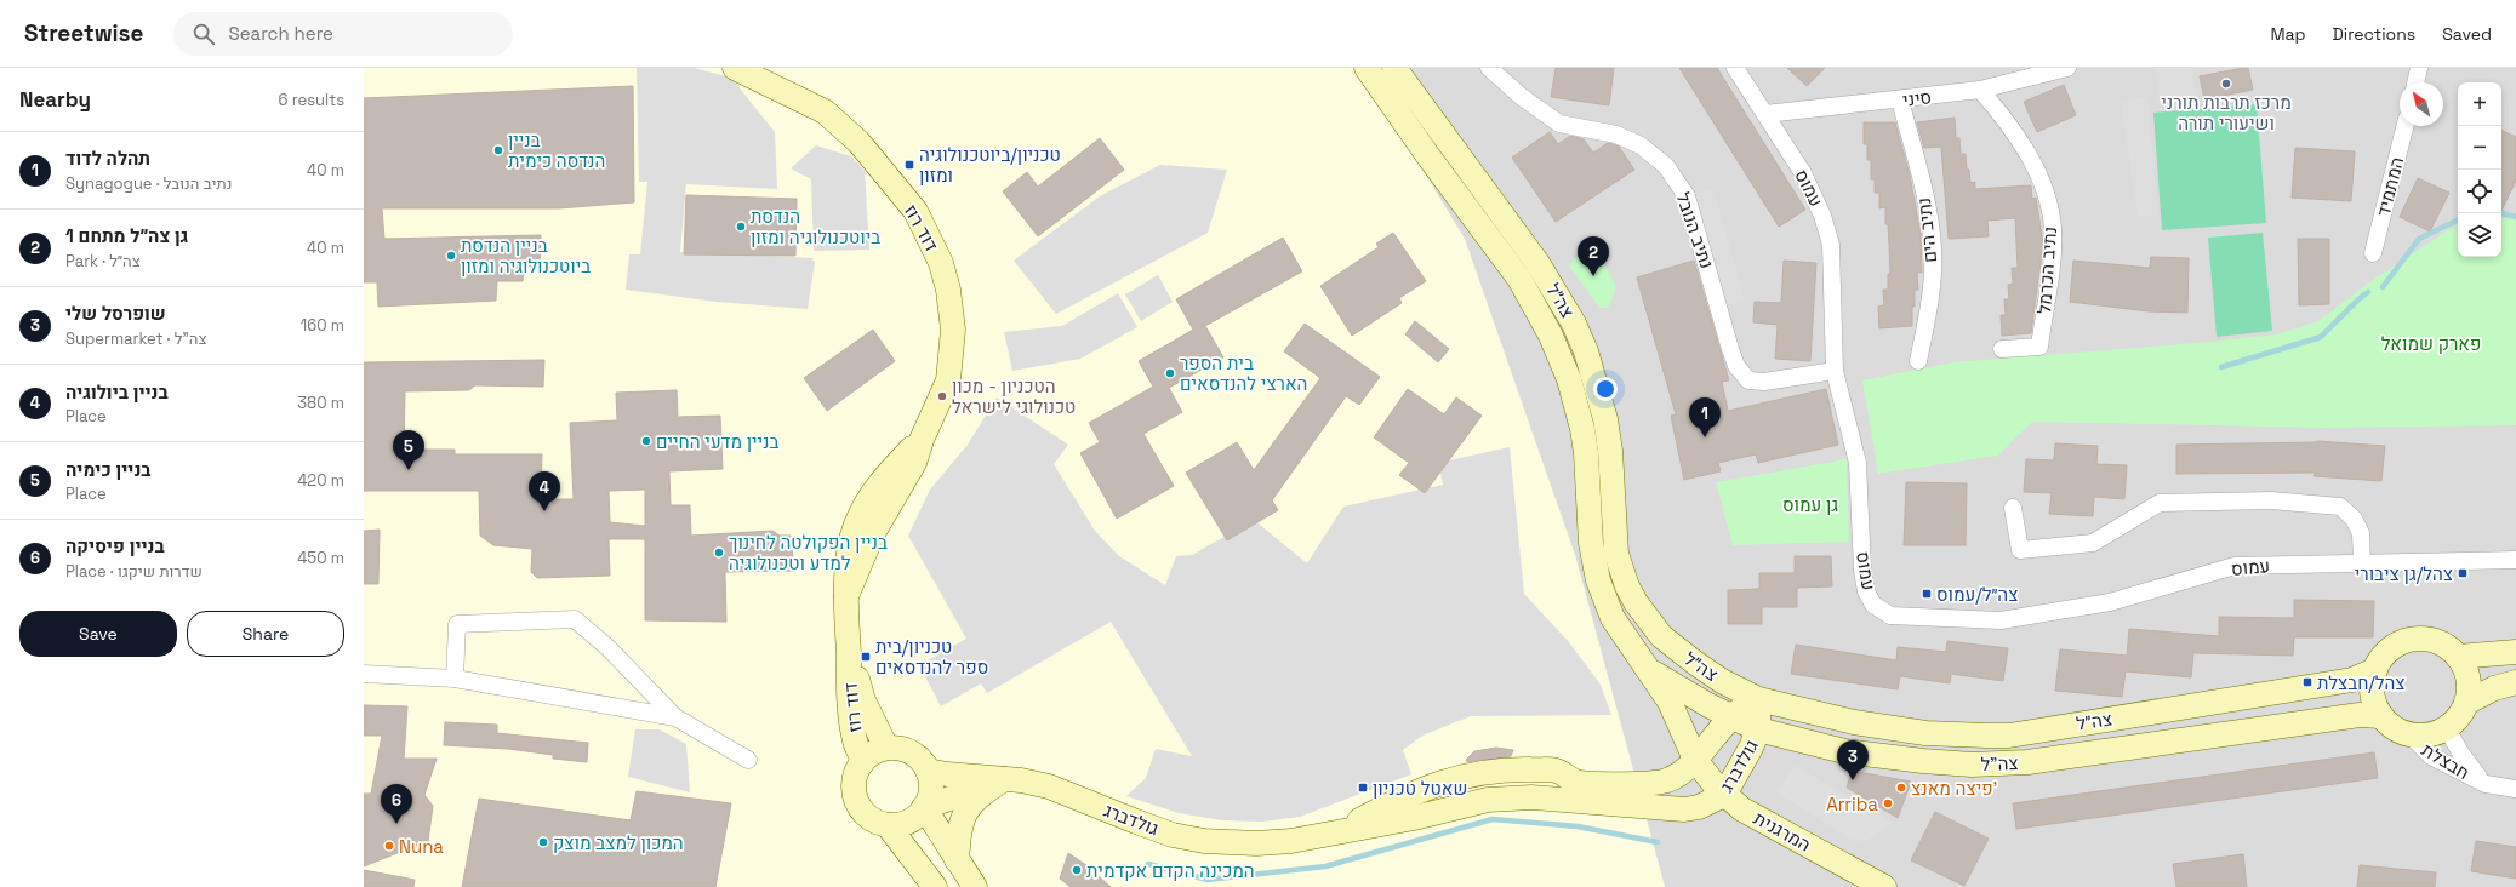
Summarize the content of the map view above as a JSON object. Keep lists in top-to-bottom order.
{
  "streets": {
    "main road": [
      "דוד רוז",
      "צה״ל",
      "צה\"ל",
      "גולדברג",
      "המרגנית"
    ],
    "street": [
      "סיני",
      "המתמיד",
      "עמוס",
      "נתיב הנובל",
      "נתיב הים",
      "נתיב הכרמל",
      "חבצלת"
    ]
  },
  "crossings": [
    ["סיני", "עמוס"],
    ["סיני", "נתיב הים"],
    ["סיני", "נתיב הכרמל"],
    ["עמוס", "נתיב הנובל"],
    ["דוד רוז", "גולדברג"],
    ["צה״ל", "חבצלת"],
    ["צה״ל", "צה\"ל"],
    ["צה״ל", "גולדברג"],
    ["צה״ל", "המרגנית"],
    ["חבצלת", "צה\"ל"],
    ["צה\"ל", "גולדברג"],
    ["צה\"ל", "המרגנית"],
    ["גולדברג", "המרגנית"]
  ],
  "parks": ["פארק שמואל", "גן עמוס"],
  "places": {
    "other": [
      "מרכז תרבות תורני ושיעורי תורה",
      "בניין הנדסה כימית",
      "הנדסת ביוטכנולוגיה ומזון",
      "בניין הנדסת ביוטכנולוגיה ומזון",
      "בית הספר הארצי להנדסאים",
      "הטכניון - מכון טכנולוגי לישראל",
      "בניין מדעי החיים",
      "בניין הפקולטה לחינוך למדע וטכנולוגיה",
      "פיצה מאנצ'",
      "Arriba",
      "המכון למצב מוצק",
      "Nuna",
      "המכינה הקדם אקדמית"
    ],
    "transit": [
      "טכניון/ביוטכנולוגיה ומזון",
      "צהל/גן ציבורי",
      "צה״ל/עמוס",
      "טכניון/בית ספר להנדסאים",
      "צהל/חבצלת",
      "שאטל טכניון"
    ]
  },
  "north": "top left",
  "page": {
    "header": "Streetwise",
    "search": "Search here",
    "nav": ["Map", "Directions", "Saved"],
    "heading": ["Nearby", "6 results"],
    "map_buttons": ["+", "−"],
    "list": [
      {
        "mark": "1",
        "name": "תהלה לדוד",
        "note": "Synagogue · נתיב הנובל",
        "value": "40 m"
      },
      {
        "mark": "2",
        "name": "גן צה״ל מתחם 1",
        "note": "Park · צה״ל",
        "value": "40 m"
      },
      {
        "mark": "3",
        "name": "שופרסל שלי",
        "note": "Supermarket · צה\"ל",
        "value": "160 m"
      },
      {
        "mark": "4",
        "name": "בניין ביולוגיה",
        "note": "Place",
        "value": "380 m"
      },
      {
        "mark": "5",
        "name": "בניין כימיה",
        "note": "Place",
        "value": "420 m"
      },
      {
        "mark": "6",
        "name": "בניין פיסיקה",
        "note": "Place · שדרות שיקגו",
        "value": "450 m"
      }
    ],
    "pins": [
      "2",
      "1",
      "5",
      "4",
      "3",
      "6"
    ],
    "buttons": ["Save", "Share"]
  }
}
